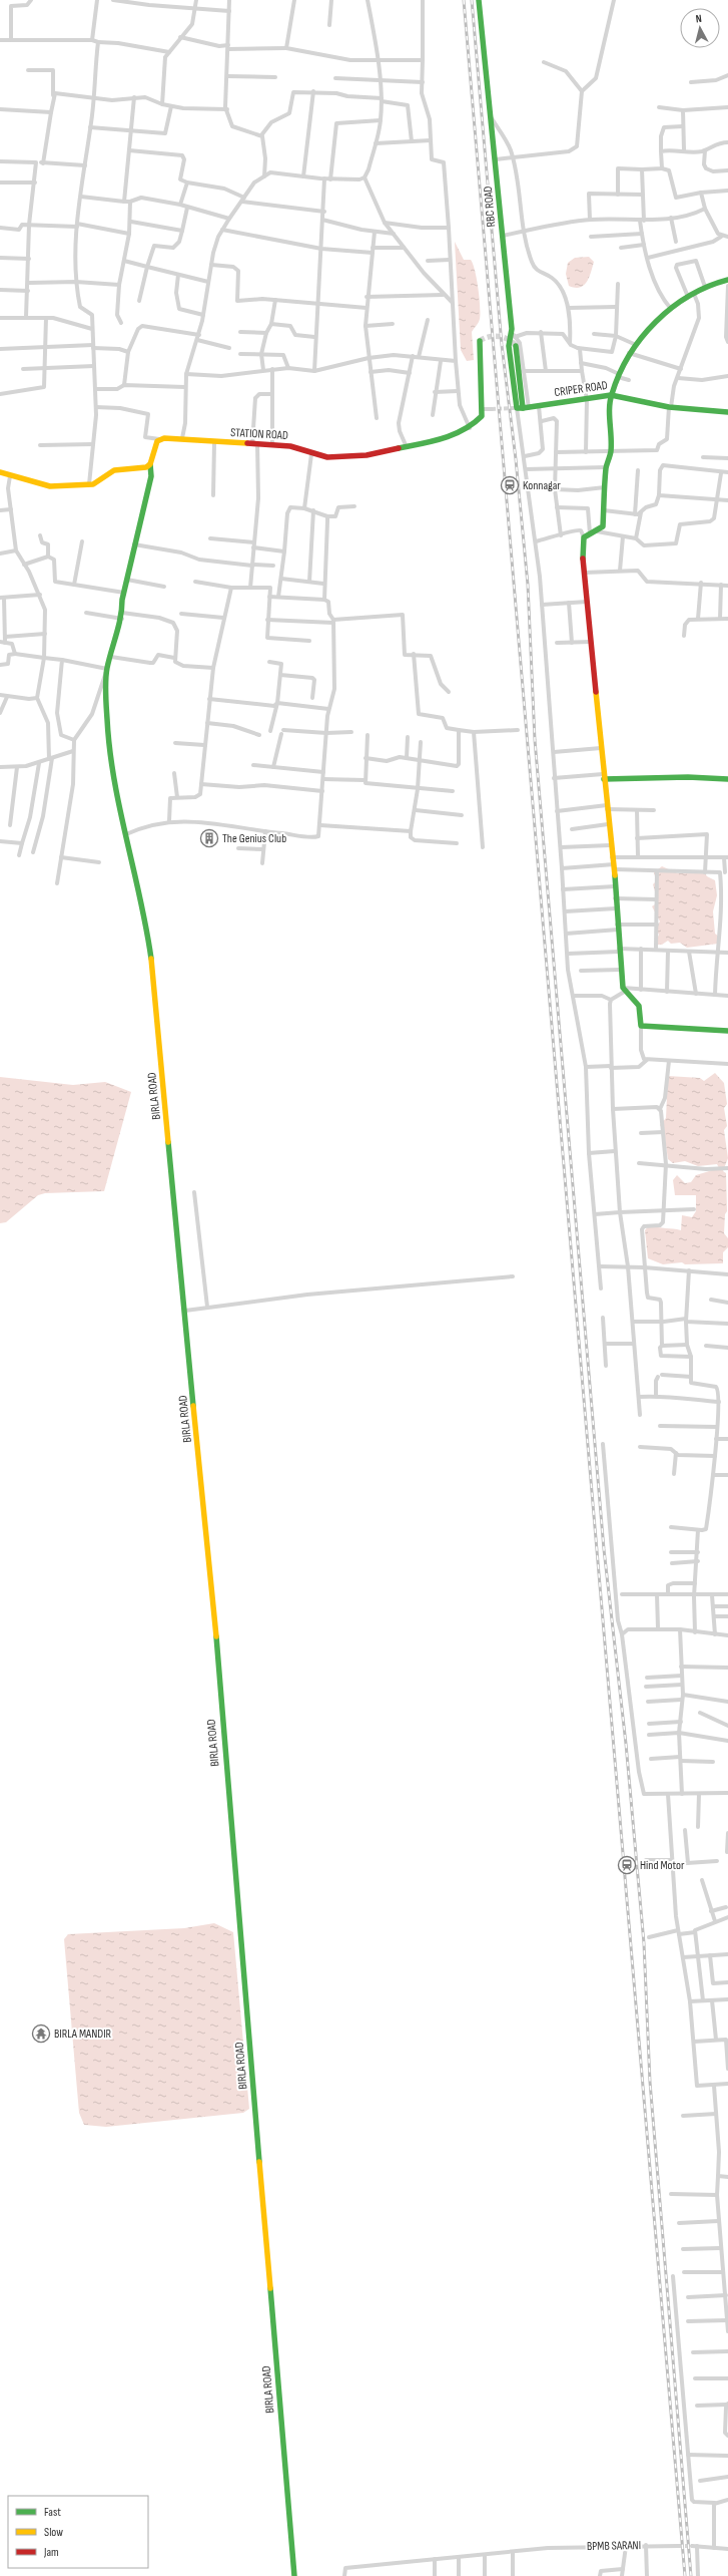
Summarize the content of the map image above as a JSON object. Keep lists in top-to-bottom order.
{
  "streets": {
    "street": [
      "RBC ROAD",
      "CRIPER ROAD",
      "STATION ROAD",
      "BIRLA ROAD",
      "BPMB SARANI"
    ]
  },
  "crossings": [
    ["RBC ROAD", "CRIPER ROAD"]
  ],
  "places": {
    "station": ["Konnagar", "Hind Motor"],
    "building": ["The Genius Club"],
    "temple": ["BIRLA MANDIR"]
  },
  "legend": ["Fast", "Slow", "Jam"],
  "north": "top"
}
